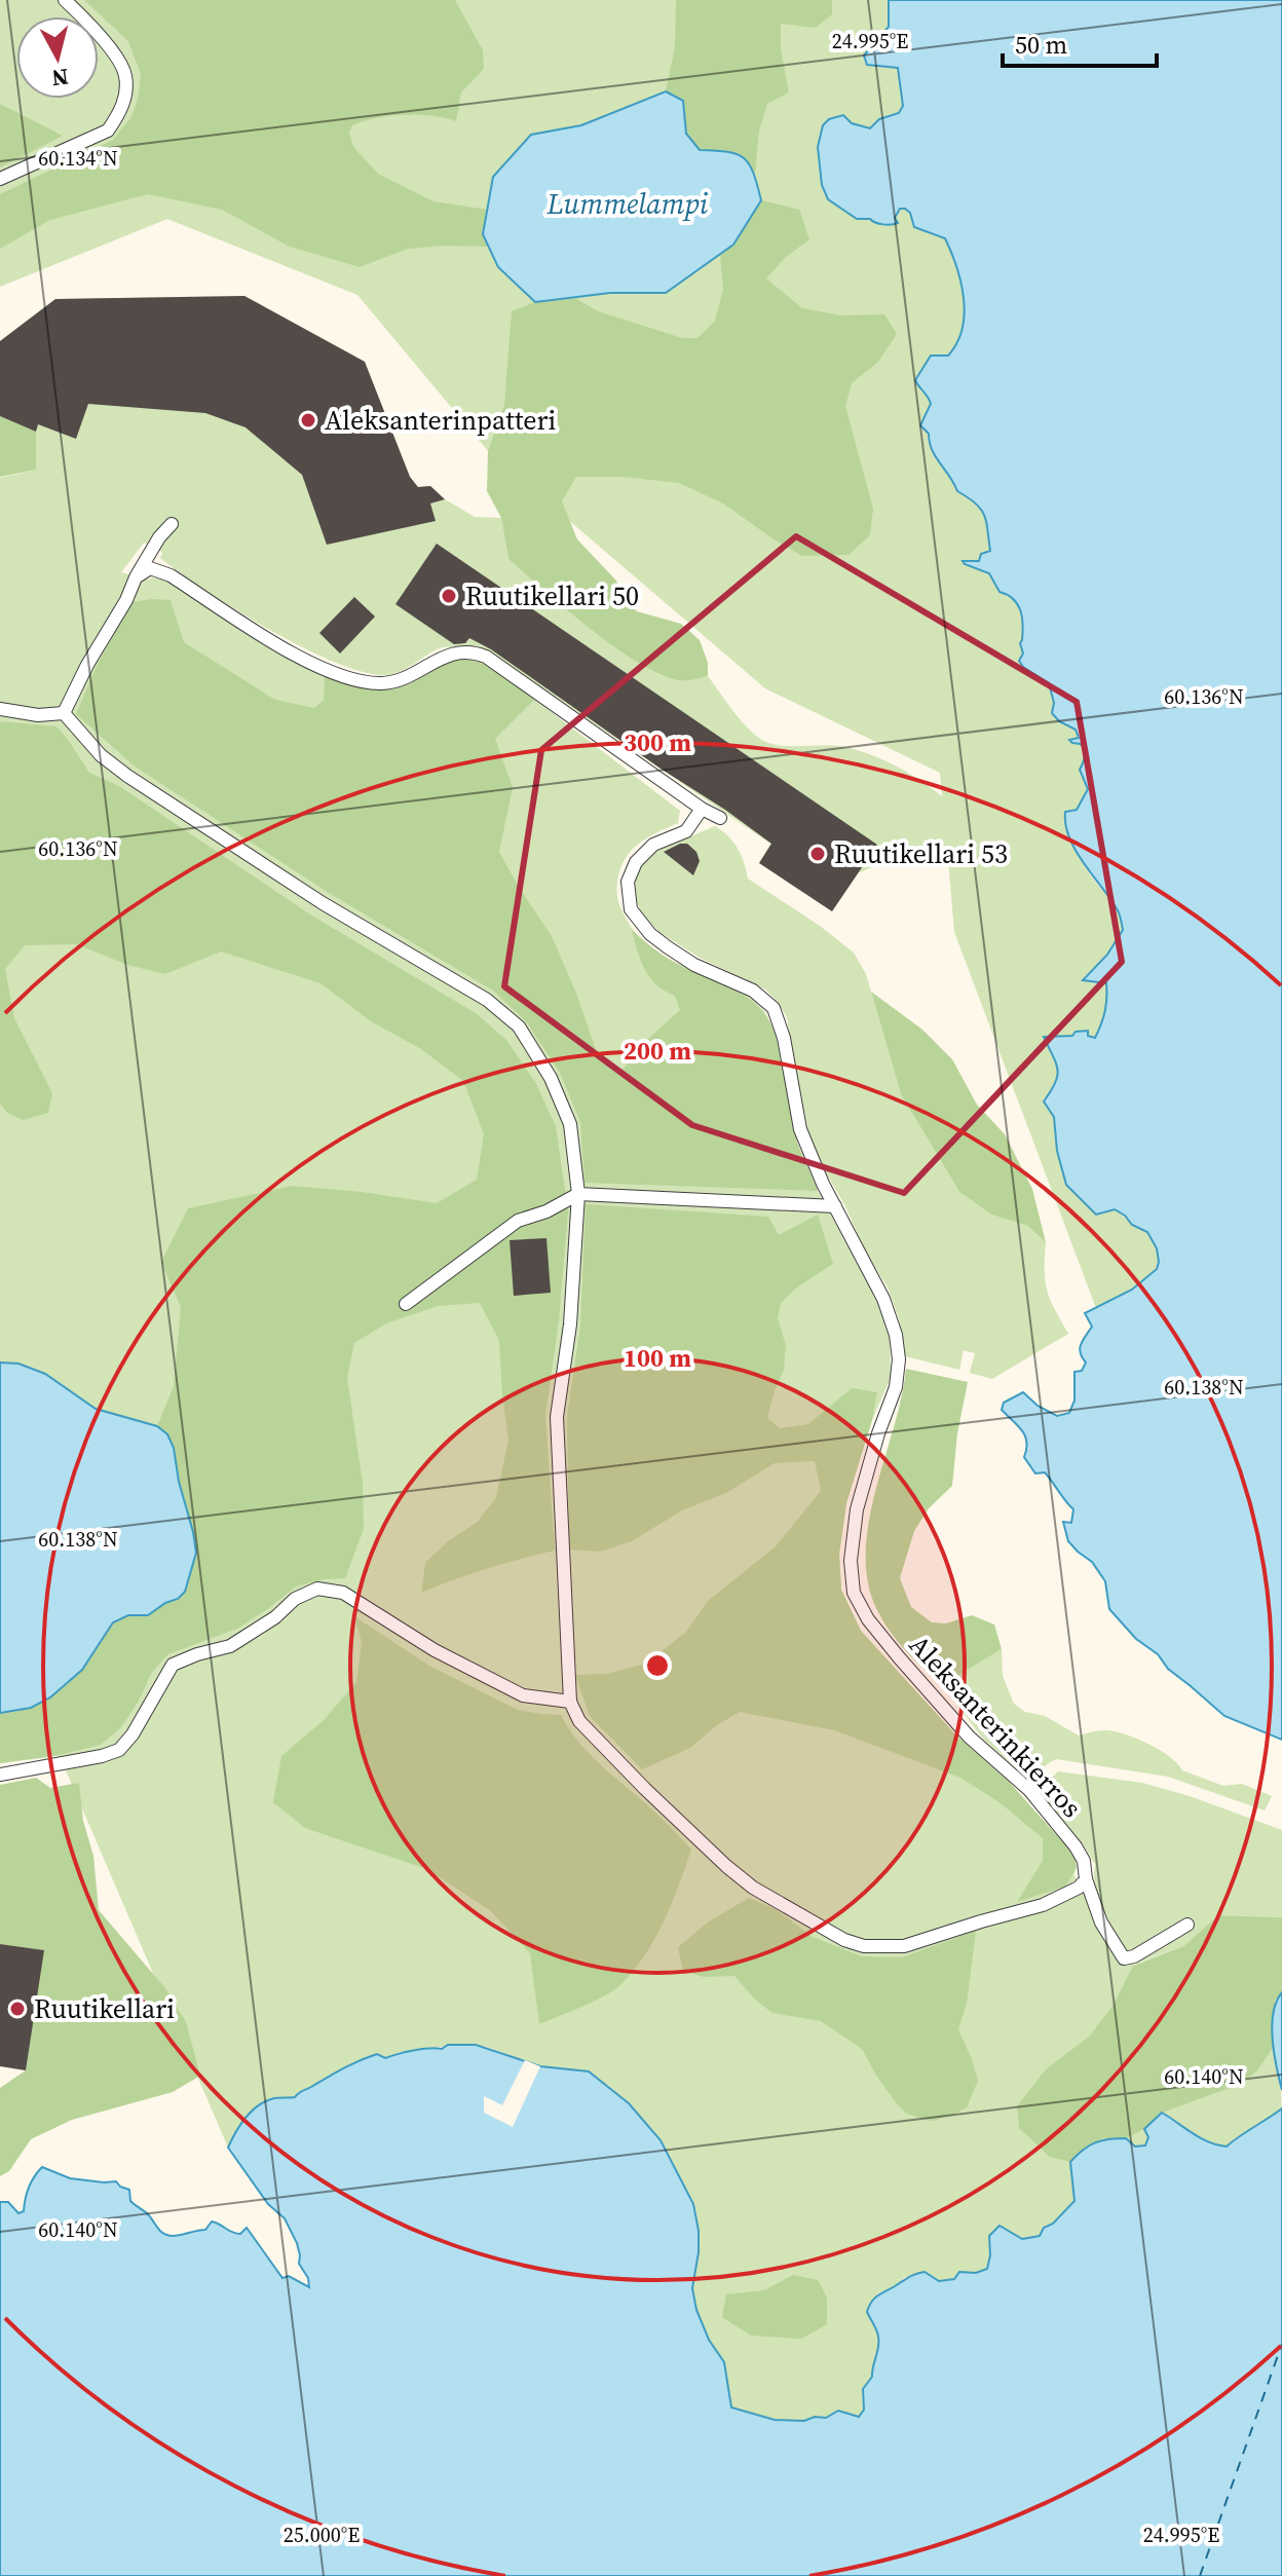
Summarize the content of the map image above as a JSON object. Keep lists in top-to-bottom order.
{
  "streets": {
    "lane": ["Aleksanterinkierros"]
  },
  "water": ["Lummelampi"],
  "places": [
    "Aleksanterinpatteri",
    "Ruutikellari 50",
    "Ruutikellari 53",
    "Ruutikellari"
  ],
  "scale_bar": "50 m",
  "north": "bottom",
  "coordinates": [
    "24.995°E",
    "60.134°N",
    "60.136°N",
    "60.138°N",
    "60.140°N",
    "25.000°E"
  ],
  "rings": ["300 m", "200 m", "100 m"]
}
